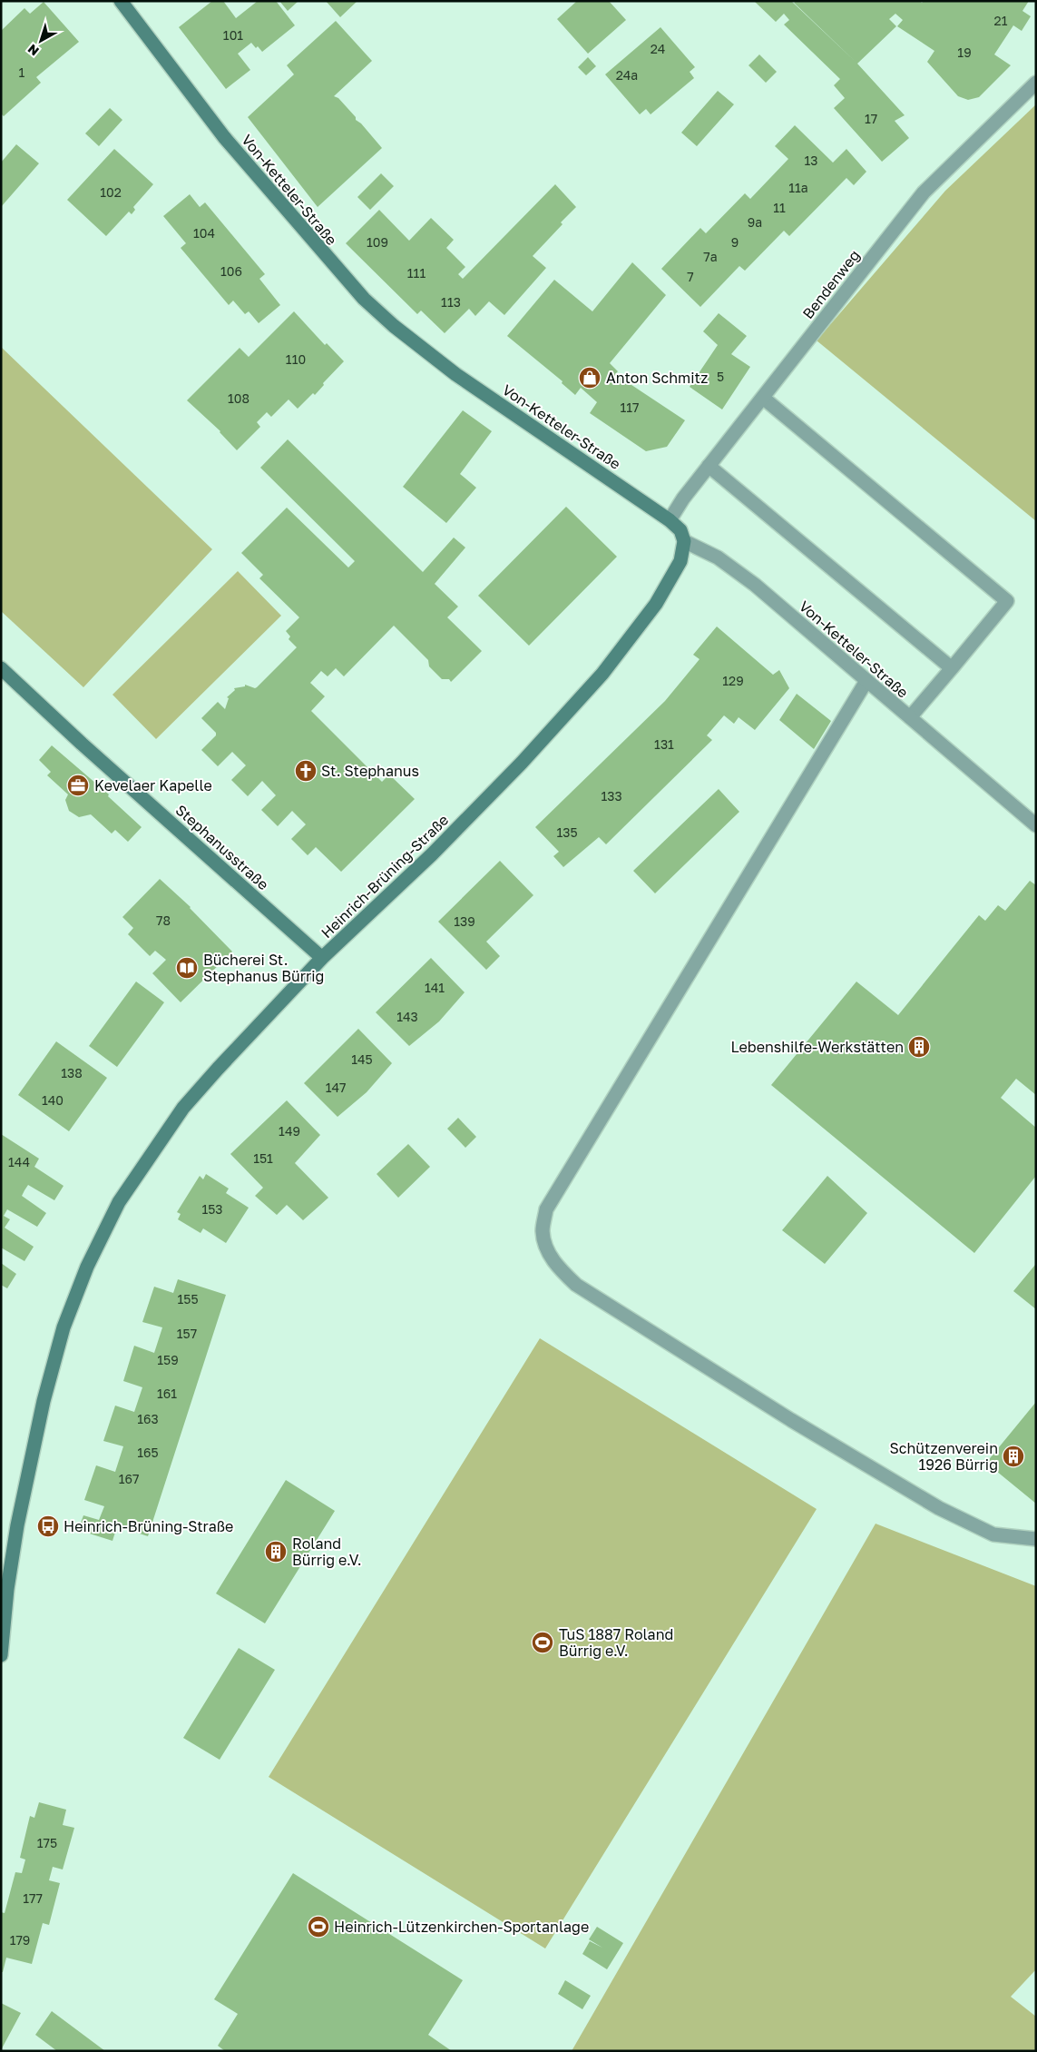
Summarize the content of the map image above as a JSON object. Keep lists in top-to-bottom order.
{
  "streets": {
    "street": [
      "Von-Ketteler-Straße",
      "Bendenweg",
      "Stephanusstraße",
      "Heinrich-Brüning-Straße"
    ]
  },
  "crossings": [
    ["Von-Ketteler-Straße", "Bendenweg"],
    ["Von-Ketteler-Straße", "Heinrich-Brüning-Straße"],
    ["Stephanusstraße", "Heinrich-Brüning-Straße"]
  ],
  "places": {
    "shop": ["Anton Schmitz"],
    "church": ["St. Stephanus"],
    "office": ["Kevelaer Kapelle"],
    "library": ["Bücherei St. Stephanus Bürrig"],
    "building": ["Lebenshilfe-Werkstätten", "Schützenverein 1926 Bürrig", "Roland Bürrig e.V."],
    "bus stop": ["Heinrich-Brüning-Straße"],
    "sports": ["TuS 1887 Roland Bürrig e.V.", "Heinrich-Lützenkirchen-Sportanlage"]
  },
  "house_numbers": [
    "21",
    "101",
    "24",
    "19",
    "1",
    "24a",
    "17",
    "13",
    "11a",
    "102",
    "11",
    "9a",
    "104",
    "109",
    "9",
    "7a",
    "106",
    "111",
    "7",
    "113",
    "110",
    "5",
    "108",
    "117",
    "129",
    "131",
    "133",
    "135",
    "78",
    "139",
    "141",
    "143",
    "145",
    "138",
    "147",
    "140",
    "149",
    "151",
    "144",
    "153",
    "155",
    "157",
    "159",
    "161",
    "163",
    "165",
    "167",
    "175",
    "177",
    "179"
  ],
  "north": "bottom left"
}
